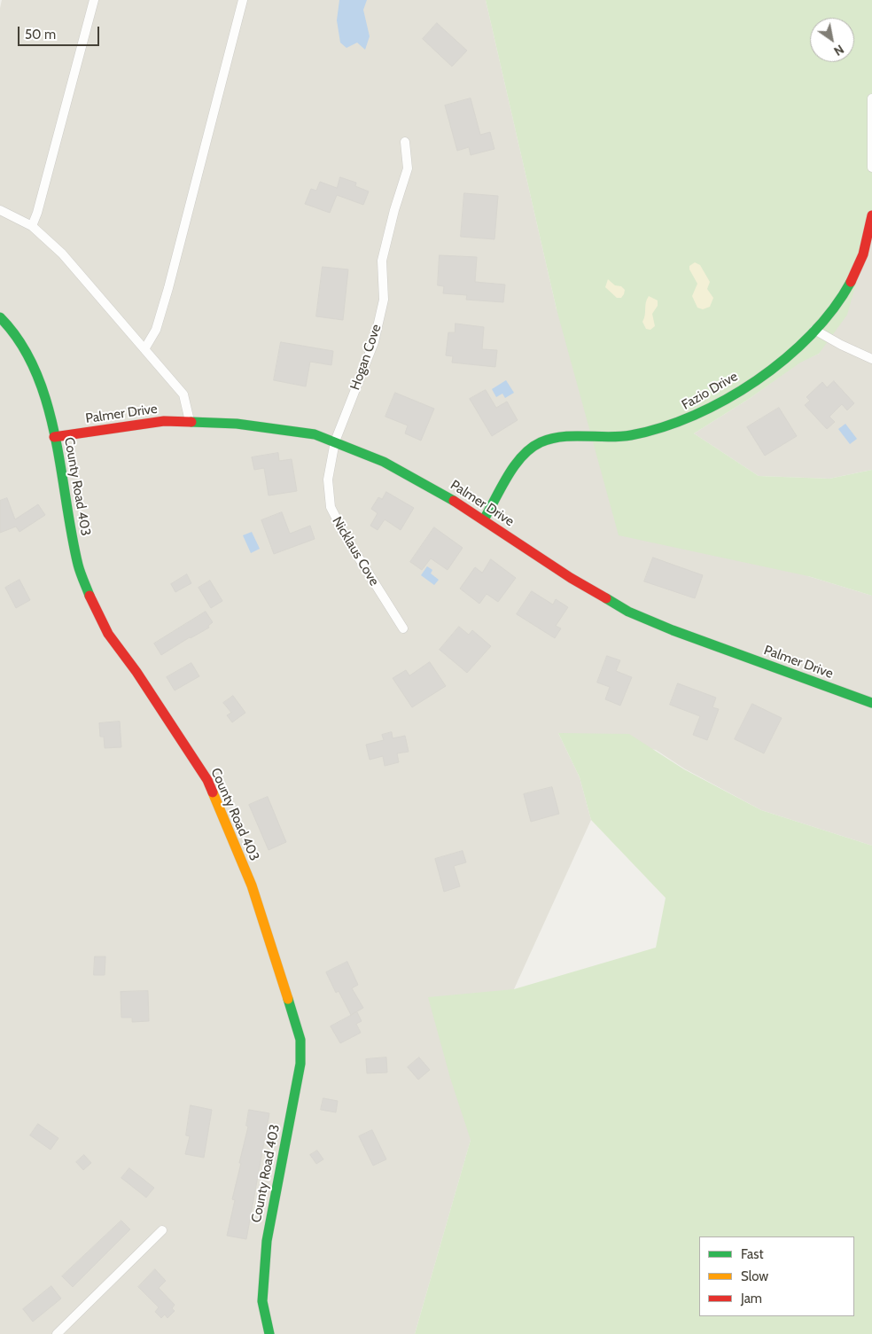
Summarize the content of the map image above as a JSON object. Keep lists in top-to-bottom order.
{
  "streets": {
    "street": [
      "Hogan Cove",
      "Fazio Drive",
      "Palmer Drive",
      "County Road 403",
      "Nicklaus Cove"
    ]
  },
  "crossings": [
    ["Hogan Cove", "Palmer Drive"],
    ["Hogan Cove", "Nicklaus Cove"],
    ["Fazio Drive", "Palmer Drive"],
    ["Palmer Drive", "County Road 403"],
    ["Palmer Drive", "Nicklaus Cove"]
  ],
  "legend": ["Fast", "Slow", "Jam"],
  "scale_bar": "50 m",
  "north": "bottom right"
}
